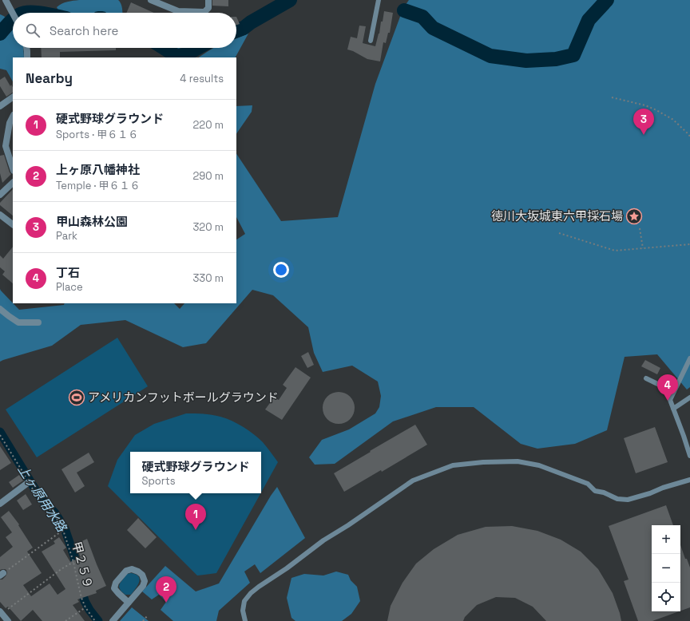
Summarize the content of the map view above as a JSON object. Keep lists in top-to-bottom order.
{
  "streets": {
    "path": ["甲２５９"]
  },
  "water": ["上ヶ原用水路"],
  "places": {
    "place": ["徳川大坂城東六甲採石場"],
    "sports": ["アメリカンフットボールグラウンド"]
  },
  "page": {
    "search": "Search here",
    "heading": ["Nearby", "4 results"],
    "list": [
      {
        "mark": "1",
        "name": "硬式野球グラウンド",
        "note": "Sports · 甲６１６",
        "value": "220 m"
      },
      {
        "mark": "2",
        "name": "上ヶ原八幡神社",
        "note": "Temple · 甲６１６",
        "value": "290 m"
      },
      {
        "mark": "3",
        "name": "甲山森林公園",
        "note": "Park",
        "value": "320 m"
      },
      {
        "mark": "4",
        "name": "丁石",
        "note": "Place",
        "value": "330 m"
      }
    ],
    "pins": [
      "3",
      "4",
      "1",
      "2"
    ],
    "popup": ["硬式野球グラウンド", "Sports"],
    "map_buttons": ["+", "−"]
  }
}
